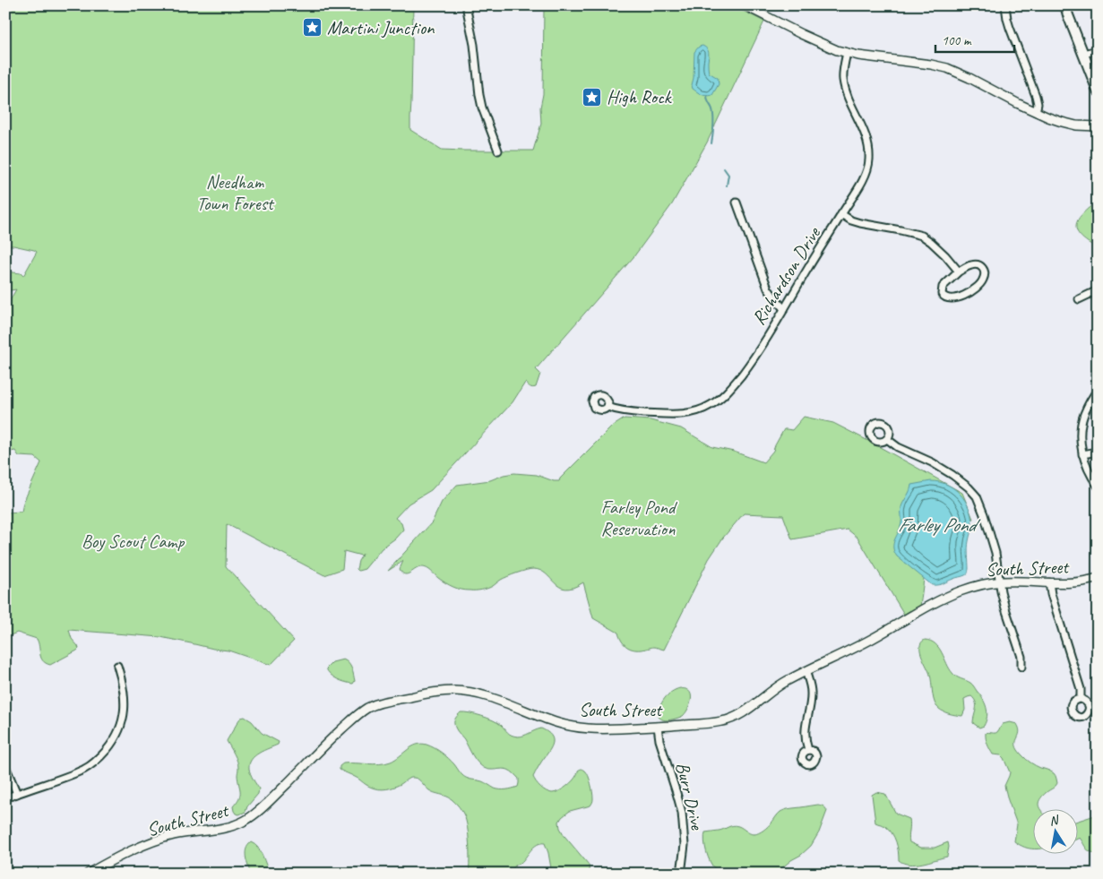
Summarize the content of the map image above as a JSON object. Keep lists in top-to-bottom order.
{
  "streets": {
    "street": ["Richardson Drive", "South Street", "Burr Drive"]
  },
  "crossings": [
    ["South Street", "Burr Drive"]
  ],
  "water": ["Farley Pond"],
  "parks": ["Needham Town Forest", "Farley Pond Reservation", "Boy Scout Camp"],
  "places": {
    "place": ["Martini Junction", "High Rock"]
  },
  "scale_bar": "100 m",
  "north": "top"
}
